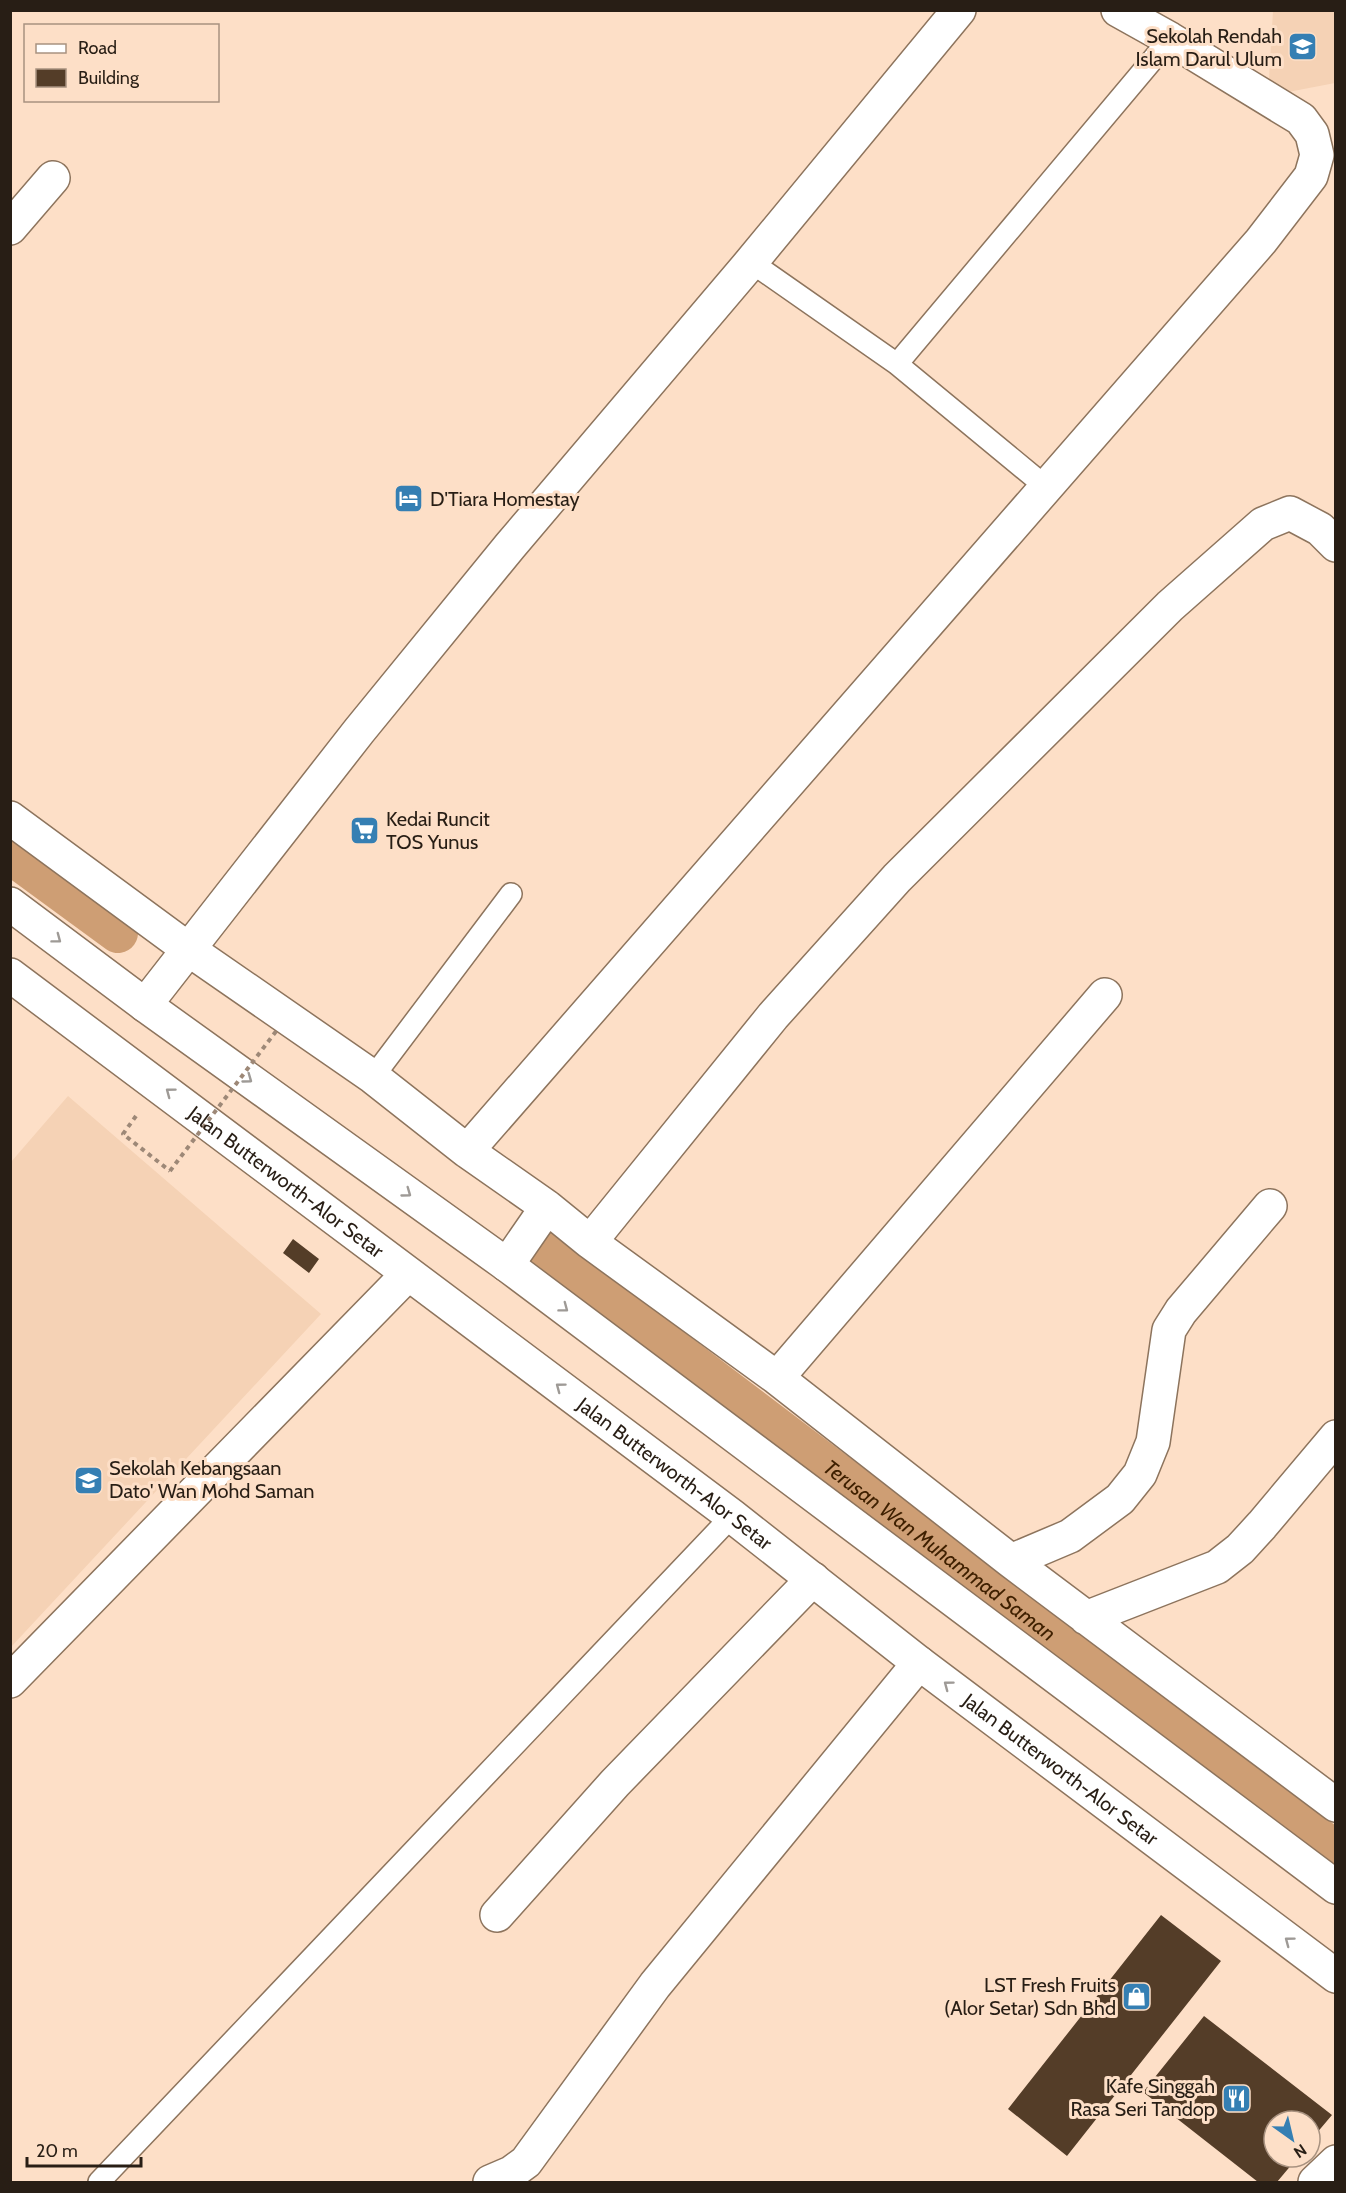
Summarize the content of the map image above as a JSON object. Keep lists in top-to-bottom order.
{
  "streets": {
    "street": ["Jalan Butterworth-Alor Setar"]
  },
  "water": ["Terusan Wan Muhammad Saman"],
  "places": {
    "school or university": ["Sekolah Rendah Islam Darul Ulum", "Sekolah Kebangsaan Dato' Wan Mohd Saman"],
    "hotel": ["D'Tiara Homestay"],
    "supermarket": ["Kedai Runcit TOS Yunus"],
    "shop": ["LST Fresh Fruits (Alor Setar) Sdn Bhd"],
    "restaurant": ["Kafe Singgah Rasa Seri Tandop"]
  },
  "legend": ["Road", "Building"],
  "scale_bar": "20 m",
  "north": "bottom right"
}
